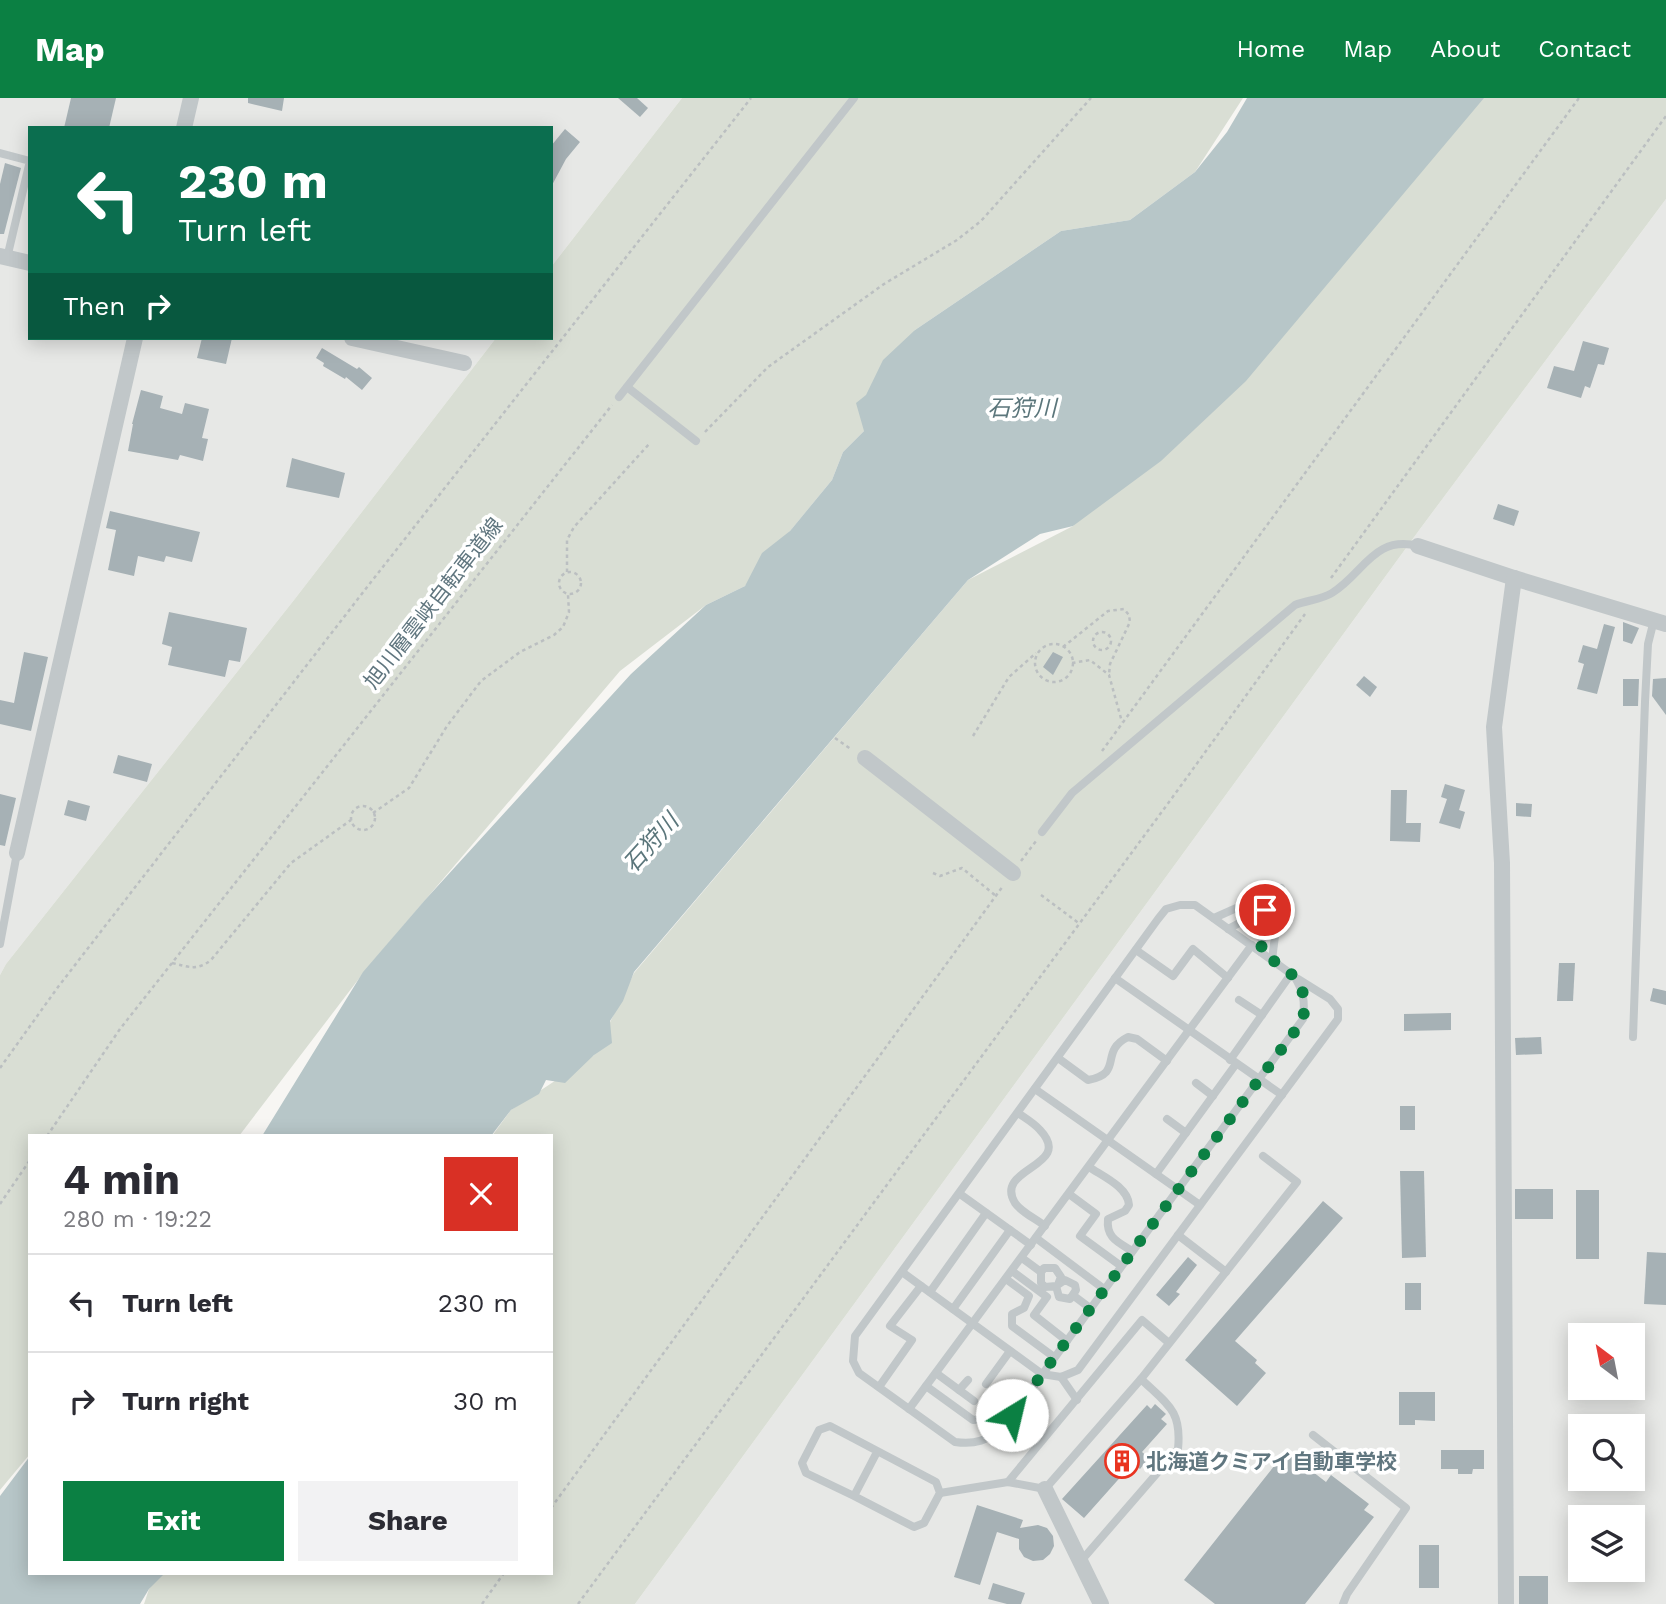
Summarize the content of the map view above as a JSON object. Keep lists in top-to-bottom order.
{
  "streets": {
    "path": ["旭川層雲峡自転車道線"]
  },
  "water": ["石狩川"],
  "places": {
    "building": ["北海道クミアイ自動車学校"]
  },
  "north": "top left",
  "page": {
    "header": "Map",
    "nav": [
      "Home",
      "Map",
      "About",
      "Contact"
    ],
    "turn": ["230 m", "Turn left"],
    "then": "Then",
    "heading": ["4 min", "280 m · 19:22"],
    "list": [
      {
        "name": "Turn left",
        "value": "230 m"
      },
      {
        "name": "Turn right",
        "value": "30 m"
      }
    ],
    "buttons": ["Exit", "Share"]
  }
}
